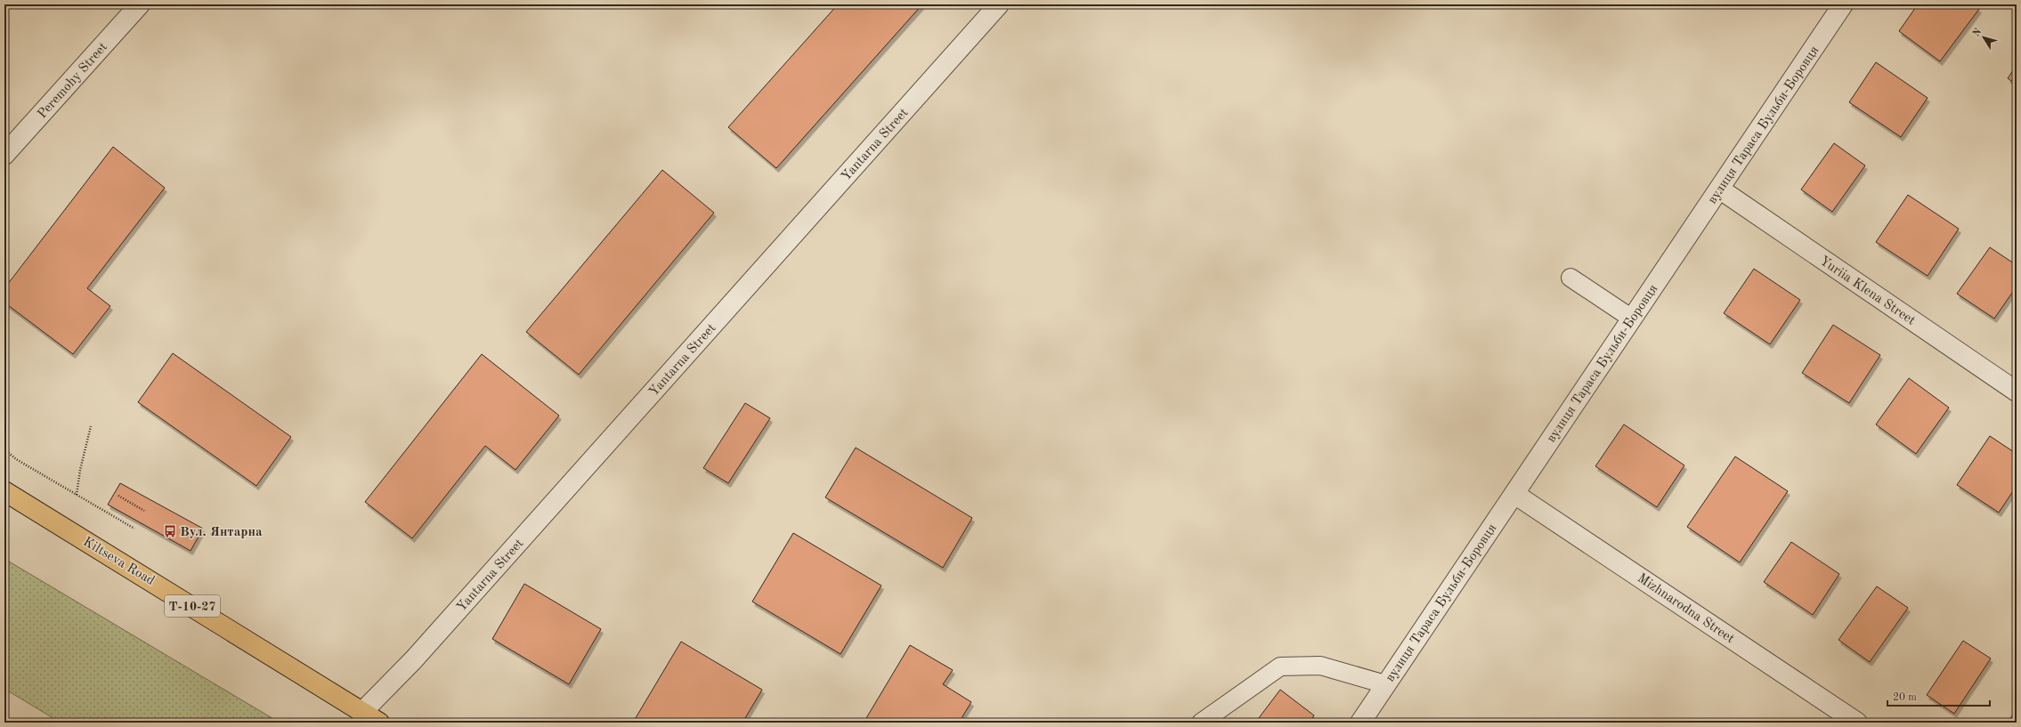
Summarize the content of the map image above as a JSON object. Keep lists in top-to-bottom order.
{
  "streets": {
    "highway": ["Kiltseva Road", "Т-10-27"],
    "street": [
      "Peremohy Street",
      "вулиця Тараса Бульби-Боровця",
      "Yantarna Street",
      "Yuriia Klena Street",
      "Mizhnarodna Street"
    ]
  },
  "crossings": [
    ["вулиця Тараса Бульби-Боровця", "Yuriia Klena Street"],
    ["вулиця Тараса Бульби-Боровця", "Mizhnarodna Street"],
    ["Yantarna Street", "Kiltseva Road"]
  ],
  "places": {
    "bus stop": ["Вул. Янтарна"]
  },
  "scale_bar": "20 m",
  "north": "top left"
}
